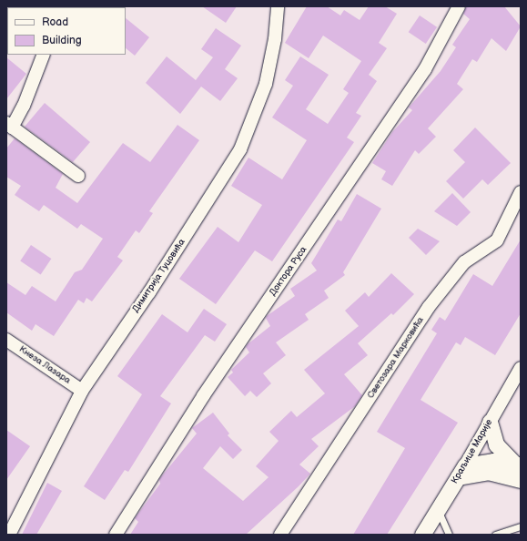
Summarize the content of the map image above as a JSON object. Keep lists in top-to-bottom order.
{
  "streets": {
    "street": [
      "Доктора Руса",
      "Димитрија Туцовића",
      "Светозара Марковића",
      "Кнеза Лазара",
      "Краљице Марије"
    ]
  },
  "crossings": [
    ["Димитрија Туцовића", "Кнеза Лазара"]
  ],
  "legend": ["Road", "Building"]
}
